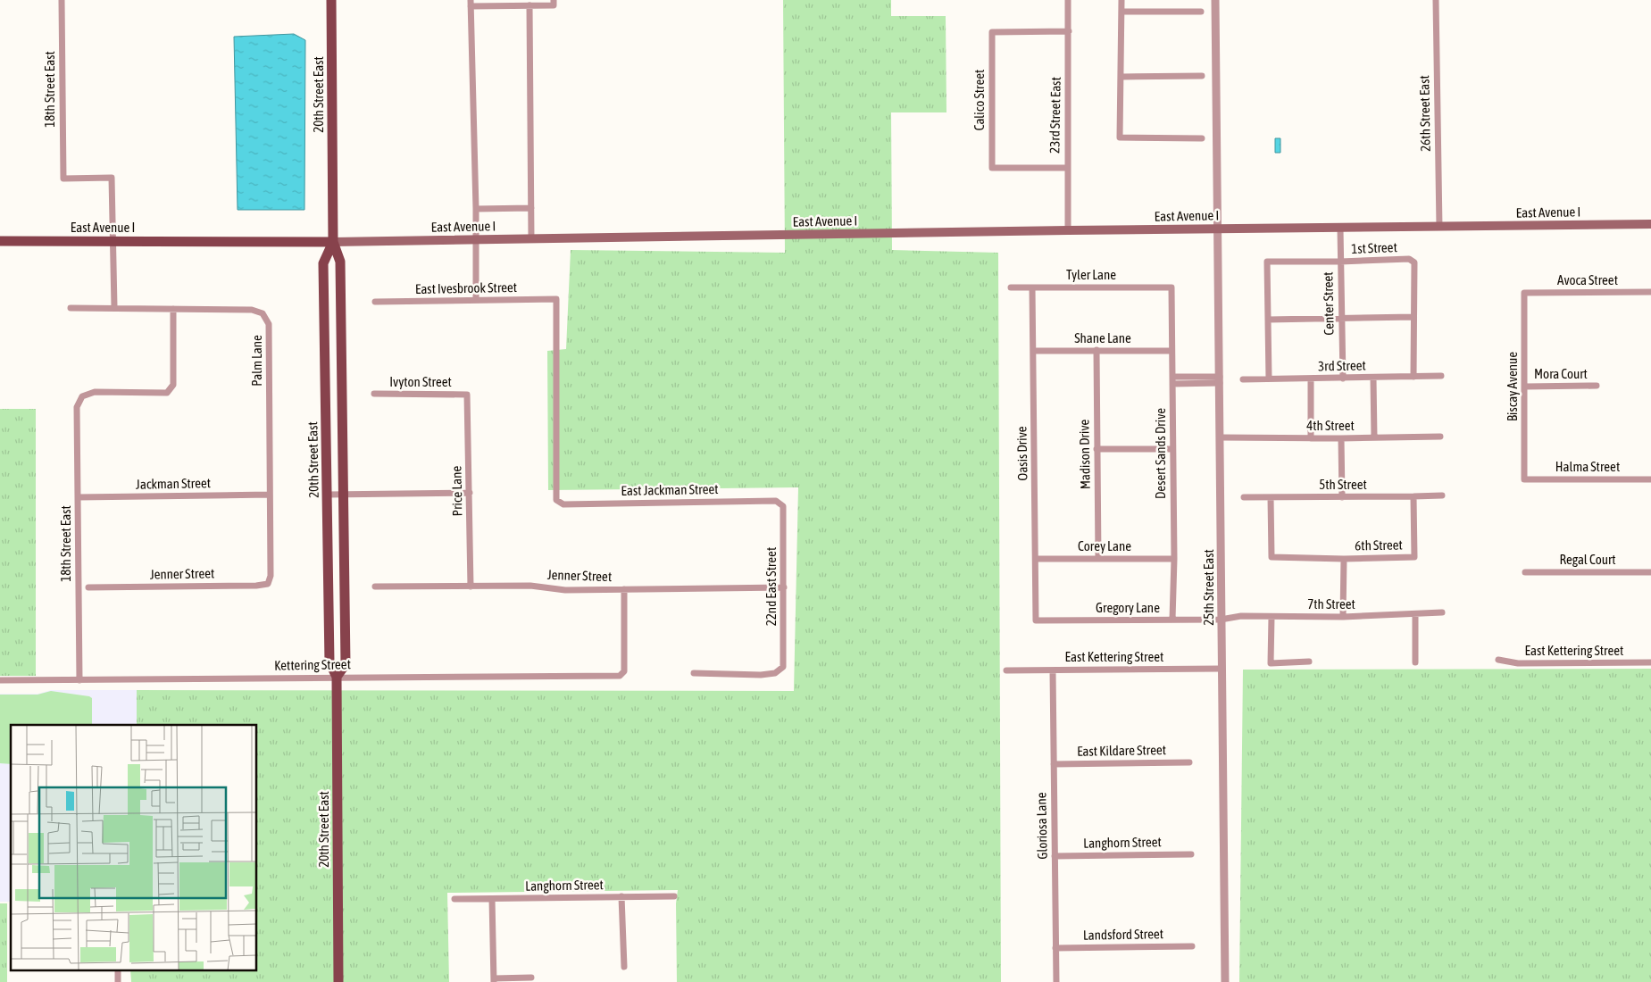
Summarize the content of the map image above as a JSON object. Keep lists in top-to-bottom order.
{
  "streets": {
    "main road": ["20th Street East", "East Avenue I"],
    "street": [
      "18th Street East",
      "Calico Street",
      "26th Street East",
      "23rd Street East",
      "1st Street",
      "Tyler Lane",
      "Avoca Street",
      "East Ivesbrook Street",
      "Center Street",
      "Shane Lane",
      "Palm Lane",
      "3rd Street",
      "Mora Court",
      "Ivyton Street",
      "Biscay Avenue",
      "4th Street",
      "Oasis Drive",
      "Desert Sands Drive",
      "Madison Drive",
      "Halma Street",
      "Jackman Street",
      "5th Street",
      "East Jackman Street",
      "Price Lane",
      "6th Street",
      "Corey Lane",
      "Regal Court",
      "Jenner Street",
      "22nd East Street",
      "25th Street East",
      "7th Street",
      "Gregory Lane",
      "East Kettering Street",
      "Kettering Street",
      "East Kildare Street",
      "Gloriosa Lane",
      "Langhorn Street",
      "Landsford Street"
    ]
  },
  "crossings": [
    ["18th Street East", "East Avenue I"],
    ["18th Street East", "Palm Lane"],
    ["18th Street East", "Jackman Street"],
    ["18th Street East", "Kettering Street"],
    ["20th Street East", "East Avenue I"],
    ["20th Street East", "Kettering Street"],
    ["Calico Street", "23rd Street East"],
    ["26th Street East", "East Avenue I"],
    ["23rd Street East", "East Avenue I"],
    ["East Avenue I", "Center Street"],
    ["East Avenue I", "25th Street East"],
    ["1st Street", "Center Street"],
    ["Tyler Lane", "Oasis Drive"],
    ["Tyler Lane", "Desert Sands Drive"],
    ["Avoca Street", "Biscay Avenue"],
    ["East Ivesbrook Street", "East Jackman Street"],
    ["Center Street", "3rd Street"],
    ["Shane Lane", "Oasis Drive"],
    ["Shane Lane", "Desert Sands Drive"],
    ["Shane Lane", "Madison Drive"],
    ["Palm Lane", "Jackman Street"],
    ["Palm Lane", "Jenner Street"],
    ["Mora Court", "Biscay Avenue"],
    ["Ivyton Street", "Price Lane"],
    ["Biscay Avenue", "Halma Street"],
    ["4th Street", "25th Street East"],
    ["Oasis Drive", "Corey Lane"],
    ["Oasis Drive", "Gregory Lane"],
    ["Desert Sands Drive", "Corey Lane"],
    ["Desert Sands Drive", "Gregory Lane"],
    ["Madison Drive", "Corey Lane"],
    ["5th Street", "6th Street"],
    ["East Jackman Street", "22nd East Street"],
    ["Price Lane", "Jenner Street"],
    ["Jenner Street", "22nd East Street"],
    ["Jenner Street", "Kettering Street"],
    ["25th Street East", "7th Street"],
    ["25th Street East", "Gregory Lane"],
    ["25th Street East", "East Kettering Street"],
    ["7th Street", "Gregory Lane"],
    ["East Kettering Street", "Gloriosa Lane"],
    ["East Kildare Street", "Gloriosa Lane"],
    ["Gloriosa Lane", "Langhorn Street"],
    ["Gloriosa Lane", "Landsford Street"]
  ]
}
